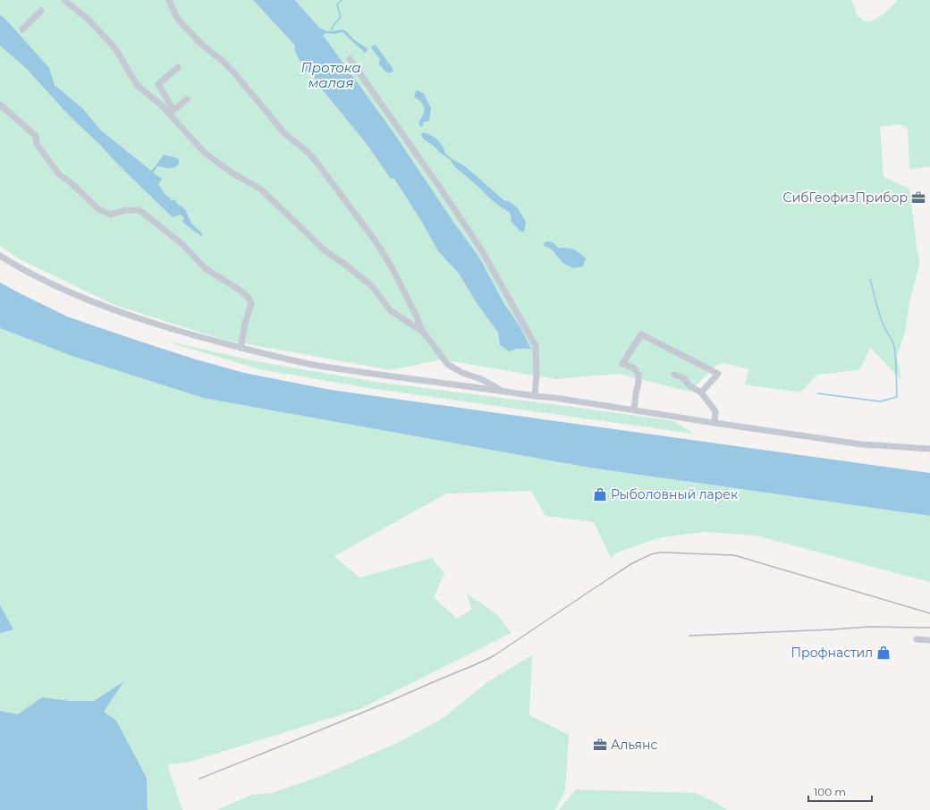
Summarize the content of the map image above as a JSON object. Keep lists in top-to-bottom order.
{
  "water": ["Протока малая"],
  "places": {
    "office": ["СибГеофизПрибор", "Альянс"],
    "shop": ["Рыболовный ларек", "Профнастил"]
  },
  "scale_bar": "100 m"
}
